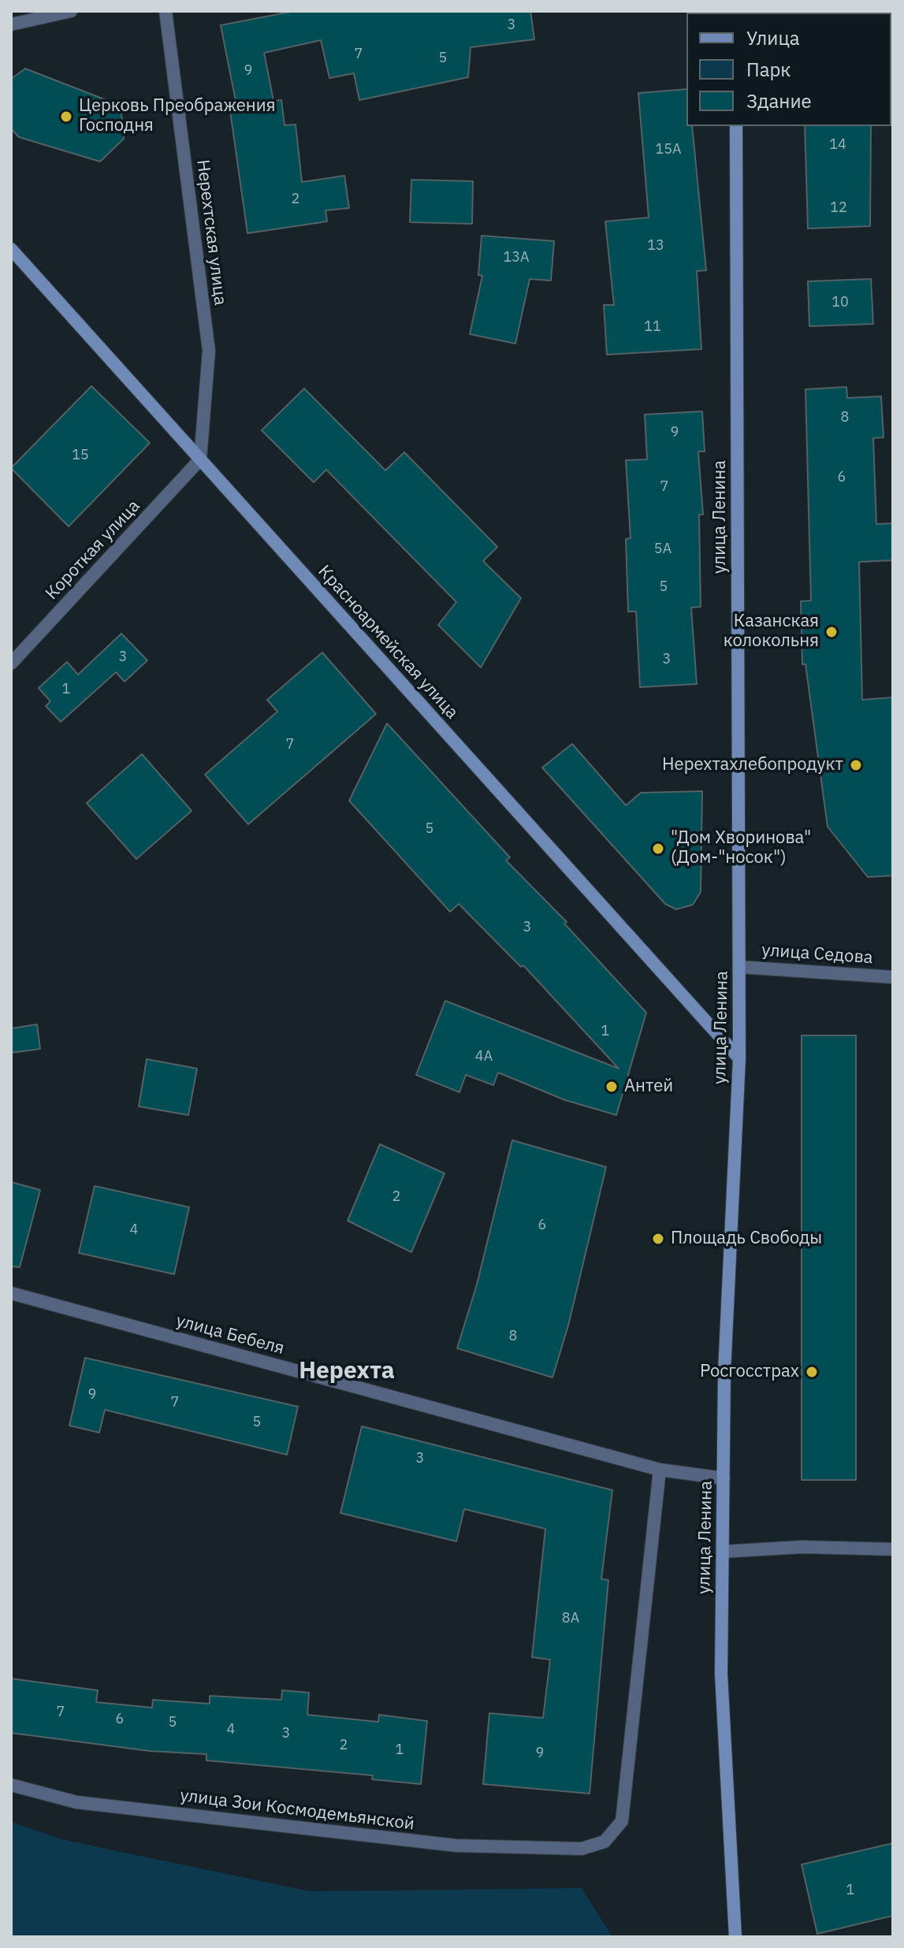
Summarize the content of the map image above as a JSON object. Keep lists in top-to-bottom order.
{
  "streets": {
    "main road": ["улица Ленина", "Красноармейская улица"],
    "street": [
      "Нерехтская улица",
      "Короткая улица",
      "улица Седова",
      "улица Бебеля",
      "улица Зои Космодемьянской"
    ]
  },
  "crossings": [
    ["Нерехтская улица", "Короткая улица"],
    ["Нерехтская улица", "Красноармейская улица"],
    ["улица Ленина", "Красноармейская улица"],
    ["улица Ленина", "улица Седова"],
    ["улица Ленина", "улица Бебеля"],
    ["Короткая улица", "Красноармейская улица"],
    ["улица Бебеля", "улица Зои Космодемьянской"]
  ],
  "districts": ["Нерехта"],
  "places": [
    "Церковь Преображения Господня",
    "Казанская колокольня",
    "Нерехтахлебопродукт",
    "\"Дом Хворинова\" (Дом-\"носок\")",
    "Антей",
    "Площадь Свободы",
    "Росгосстрах"
  ],
  "house_numbers": [
    "3",
    "7",
    "5",
    "9",
    "14",
    "15А",
    "2",
    "12",
    "13",
    "13А",
    "10",
    "11",
    "8",
    "9",
    "15",
    "6",
    "7",
    "5А",
    "5",
    "3",
    "3",
    "1",
    "7",
    "5",
    "3",
    "1",
    "4А",
    "2",
    "6",
    "4",
    "8",
    "9",
    "7",
    "5",
    "3",
    "8А",
    "7",
    "6",
    "5",
    "4",
    "3",
    "2",
    "1",
    "9",
    "1"
  ],
  "legend": ["Улица", "Парк", "Здание"]
}
